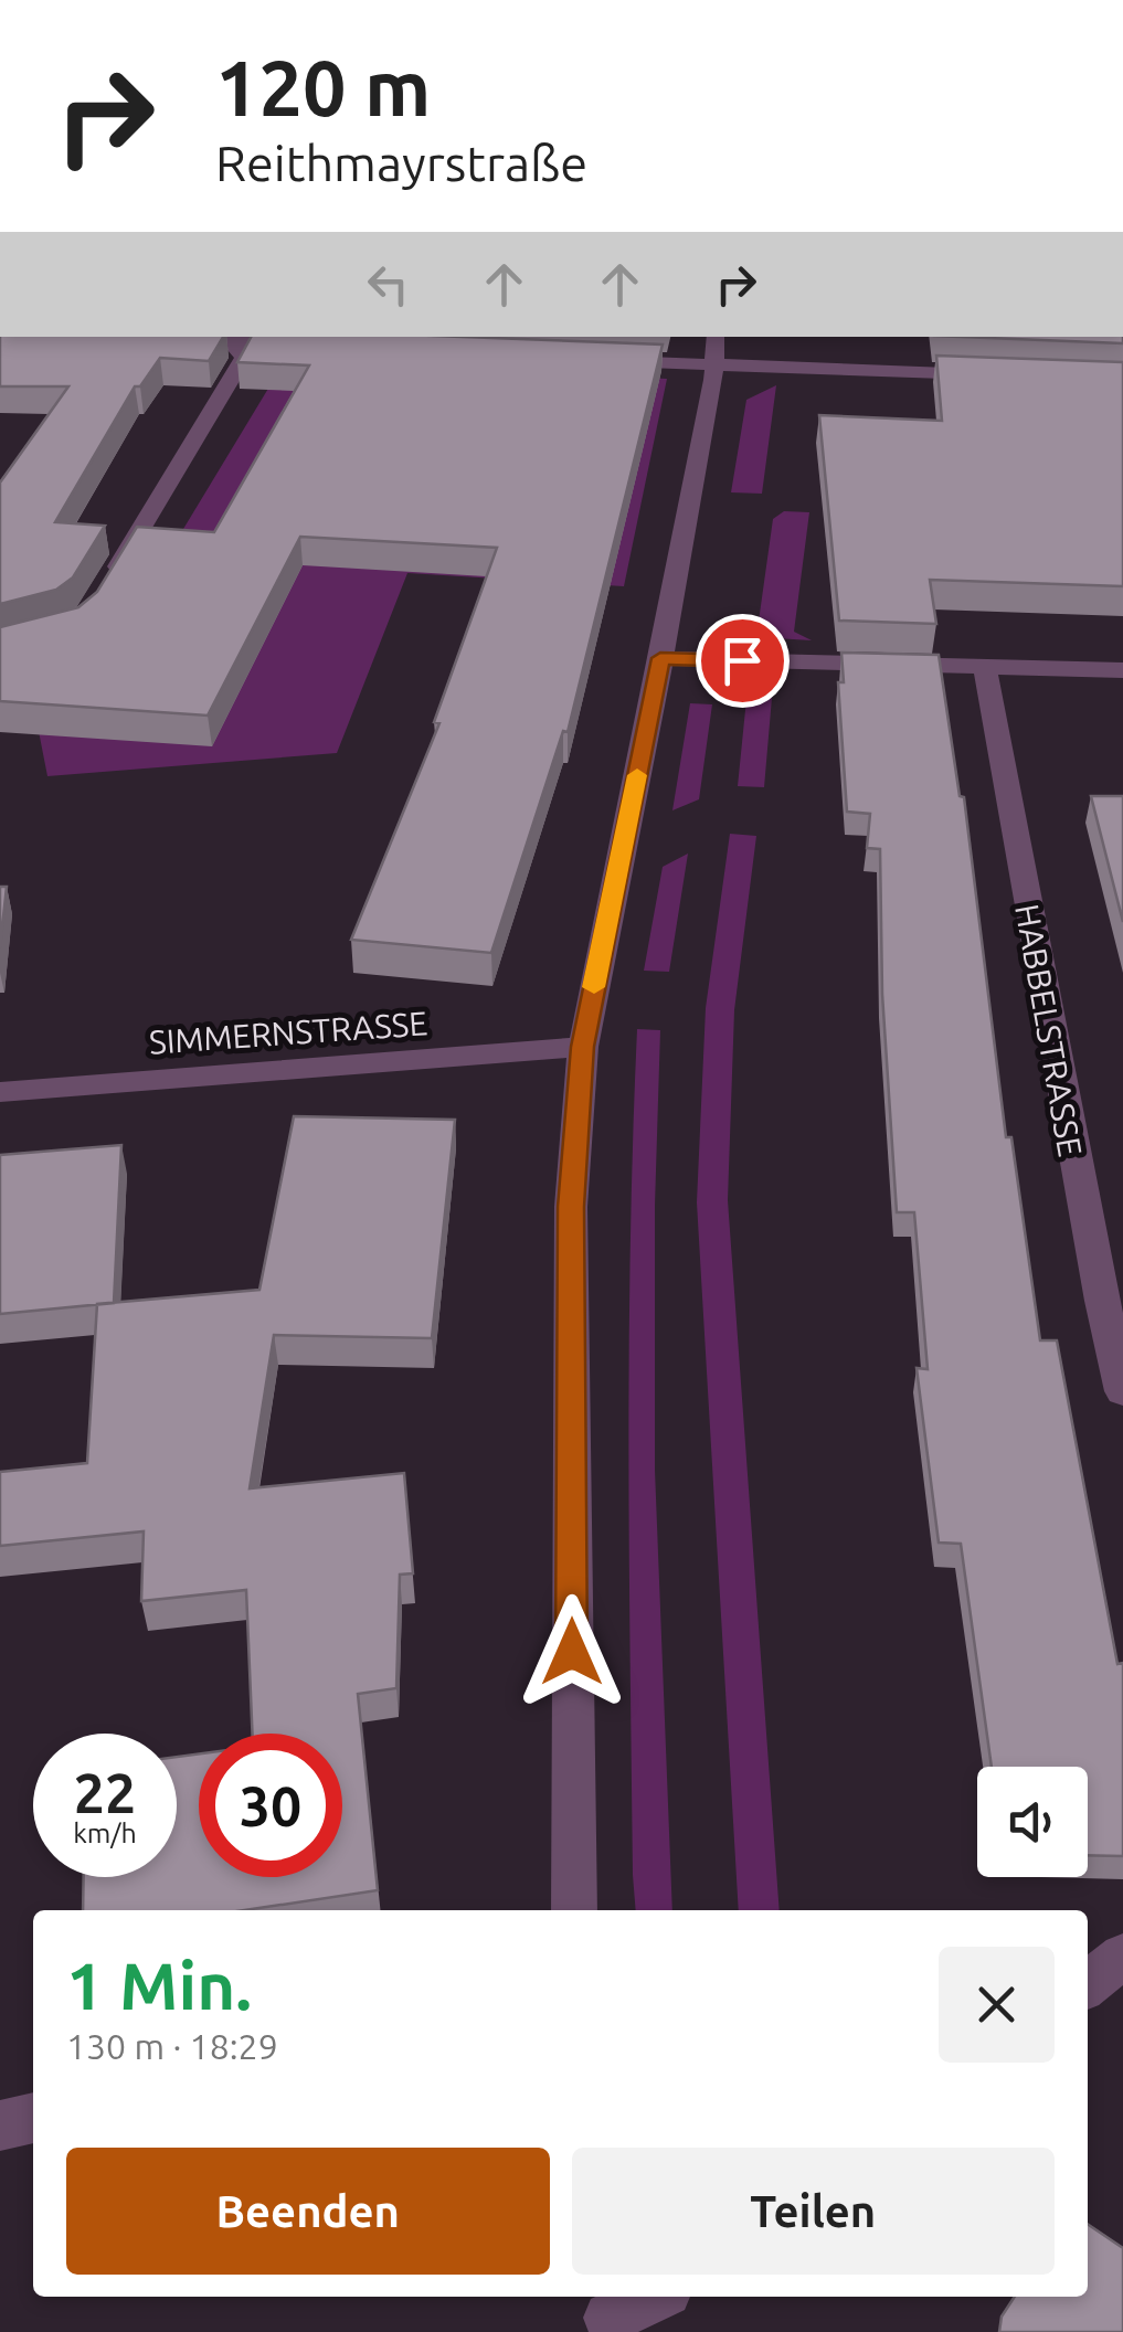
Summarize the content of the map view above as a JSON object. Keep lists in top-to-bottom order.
{
  "streets": {
    "street": ["HABBELSTRASSE", "SIMMERNSTRASSE"]
  },
  "page": {
    "turn": ["120 m", "Reithmayrstraße"],
    "speed": "22 km/h",
    "limit": "30",
    "heading": ["1 Min.", "130 m · 18:29"],
    "buttons": ["Beenden", "Teilen"]
  }
}
